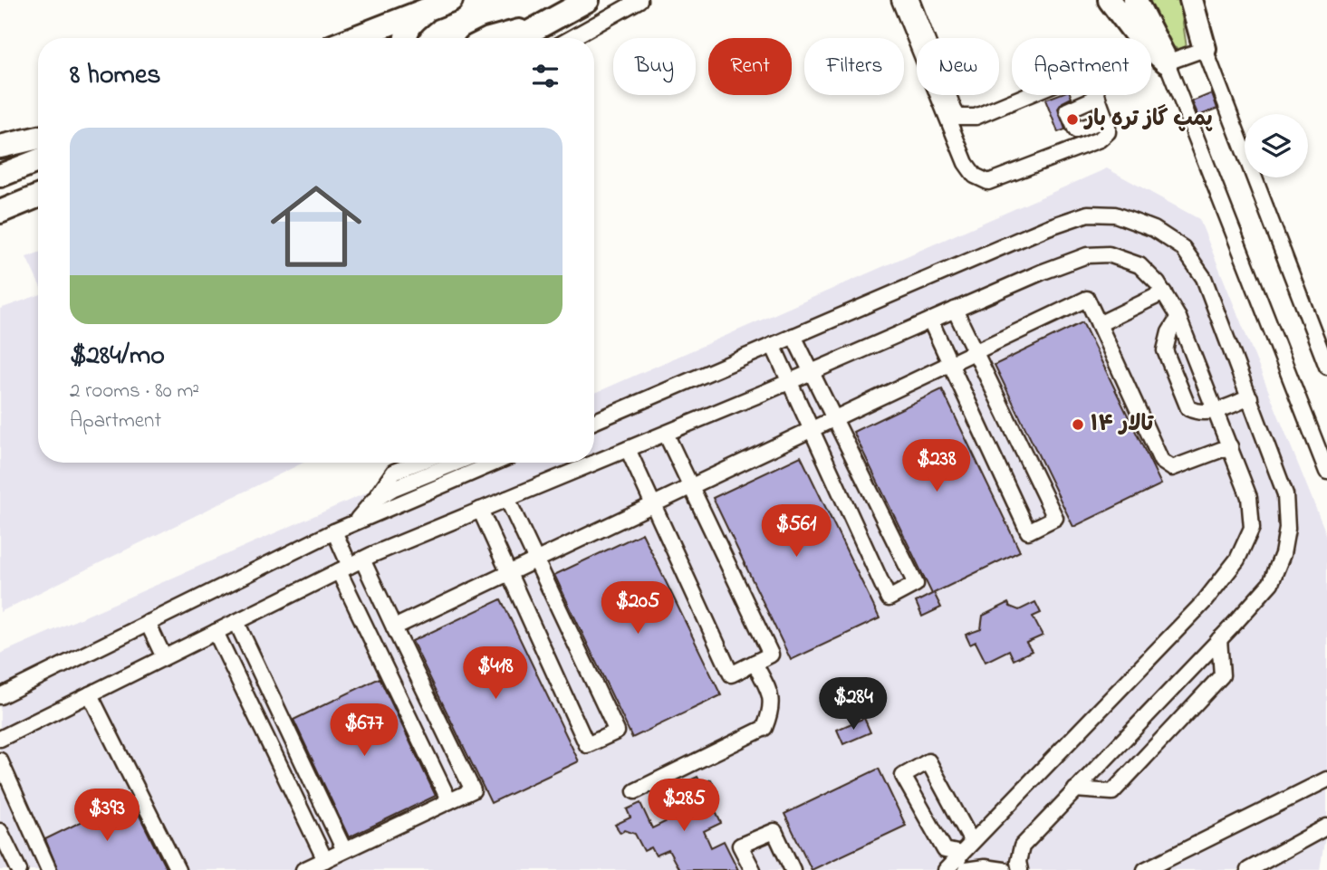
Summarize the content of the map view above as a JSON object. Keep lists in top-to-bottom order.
{
  "places": ["پمپ گاز تره بار", "تالار ۱۴"],
  "page": {
    "chip": [
      "Buy",
      "Rent",
      "Filters",
      "New",
      "Apartment"
    ],
    "heading": "8 homes",
    "list": [
      {
        "name": "$284/mo",
        "note": "2 rooms · 80 m² · Apartment"
      }
    ],
    "price": [
      "$238",
      "$561",
      "$205",
      "$418",
      "$284",
      "$677",
      "$285",
      "$393"
    ]
  }
}
